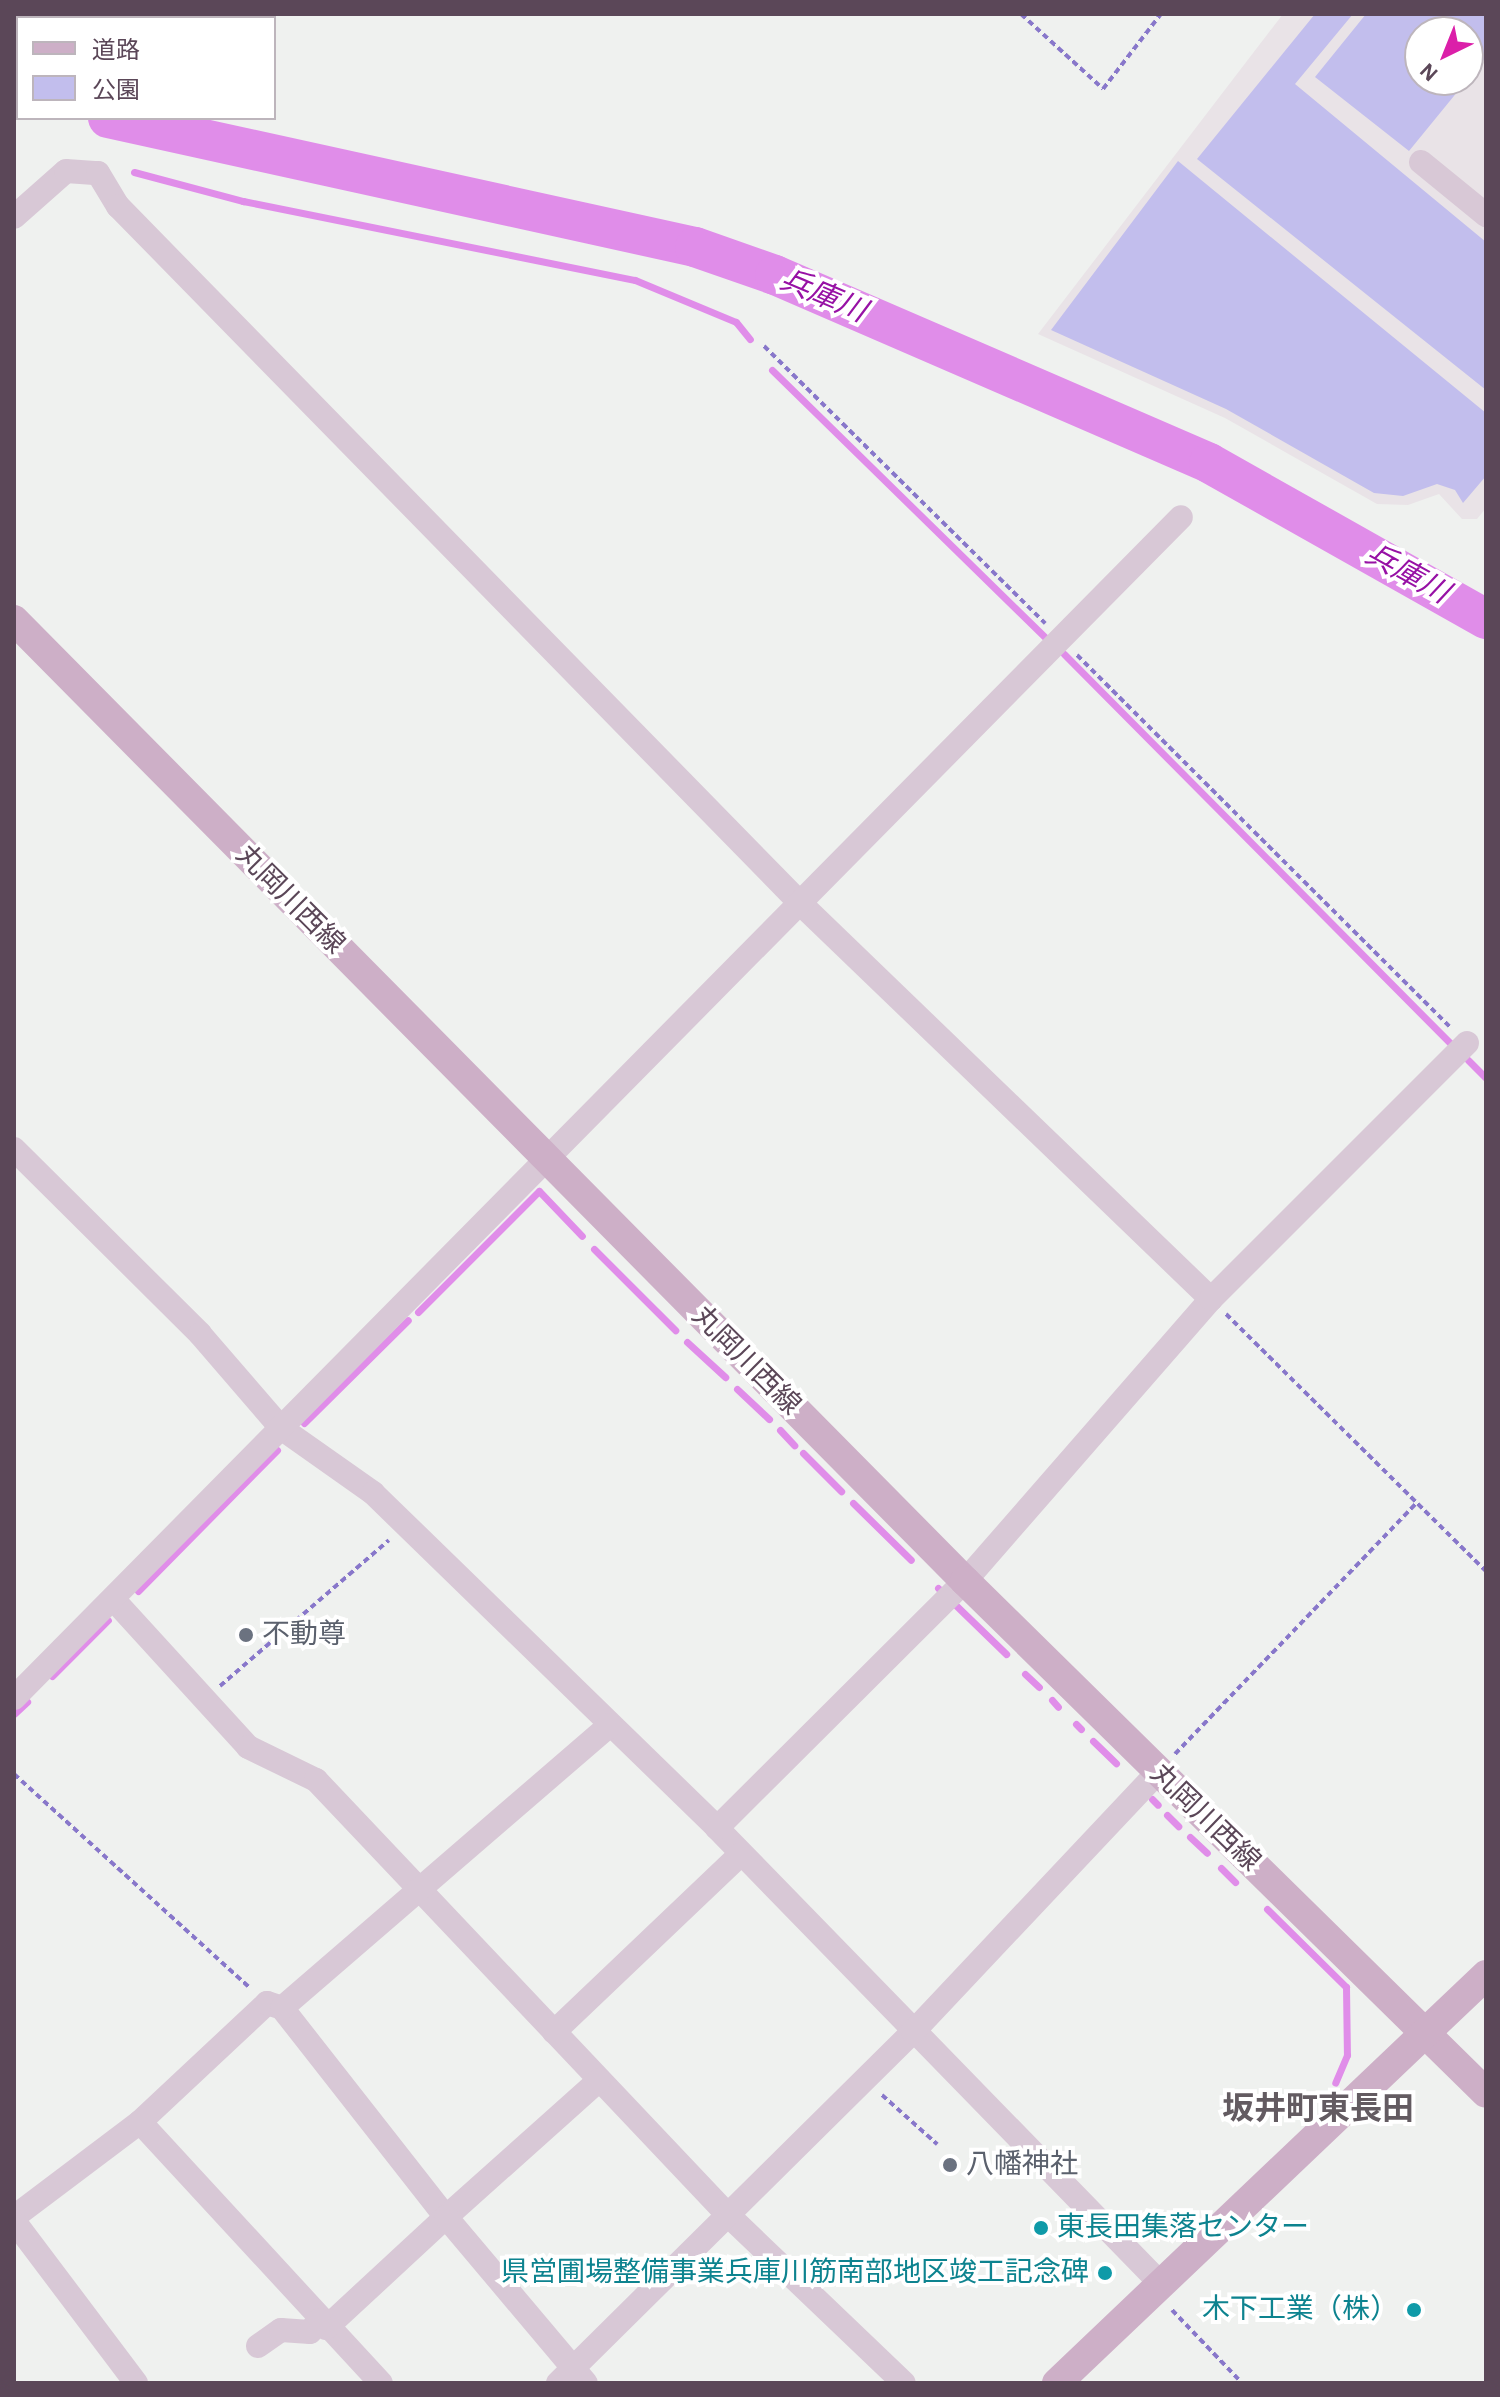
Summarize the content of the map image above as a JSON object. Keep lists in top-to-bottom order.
{
  "streets": {
    "main road": ["丸岡川西線"]
  },
  "districts": ["坂井町東長田"],
  "water": ["兵庫川"],
  "places": [
    "不動尊",
    "八幡神社",
    "東長田集落センター",
    "県営圃場整備事業兵庫川筋南部地区竣工記念碑",
    "木下工業（株）"
  ],
  "legend": ["道路", "公園"],
  "north": "bottom left"
}
